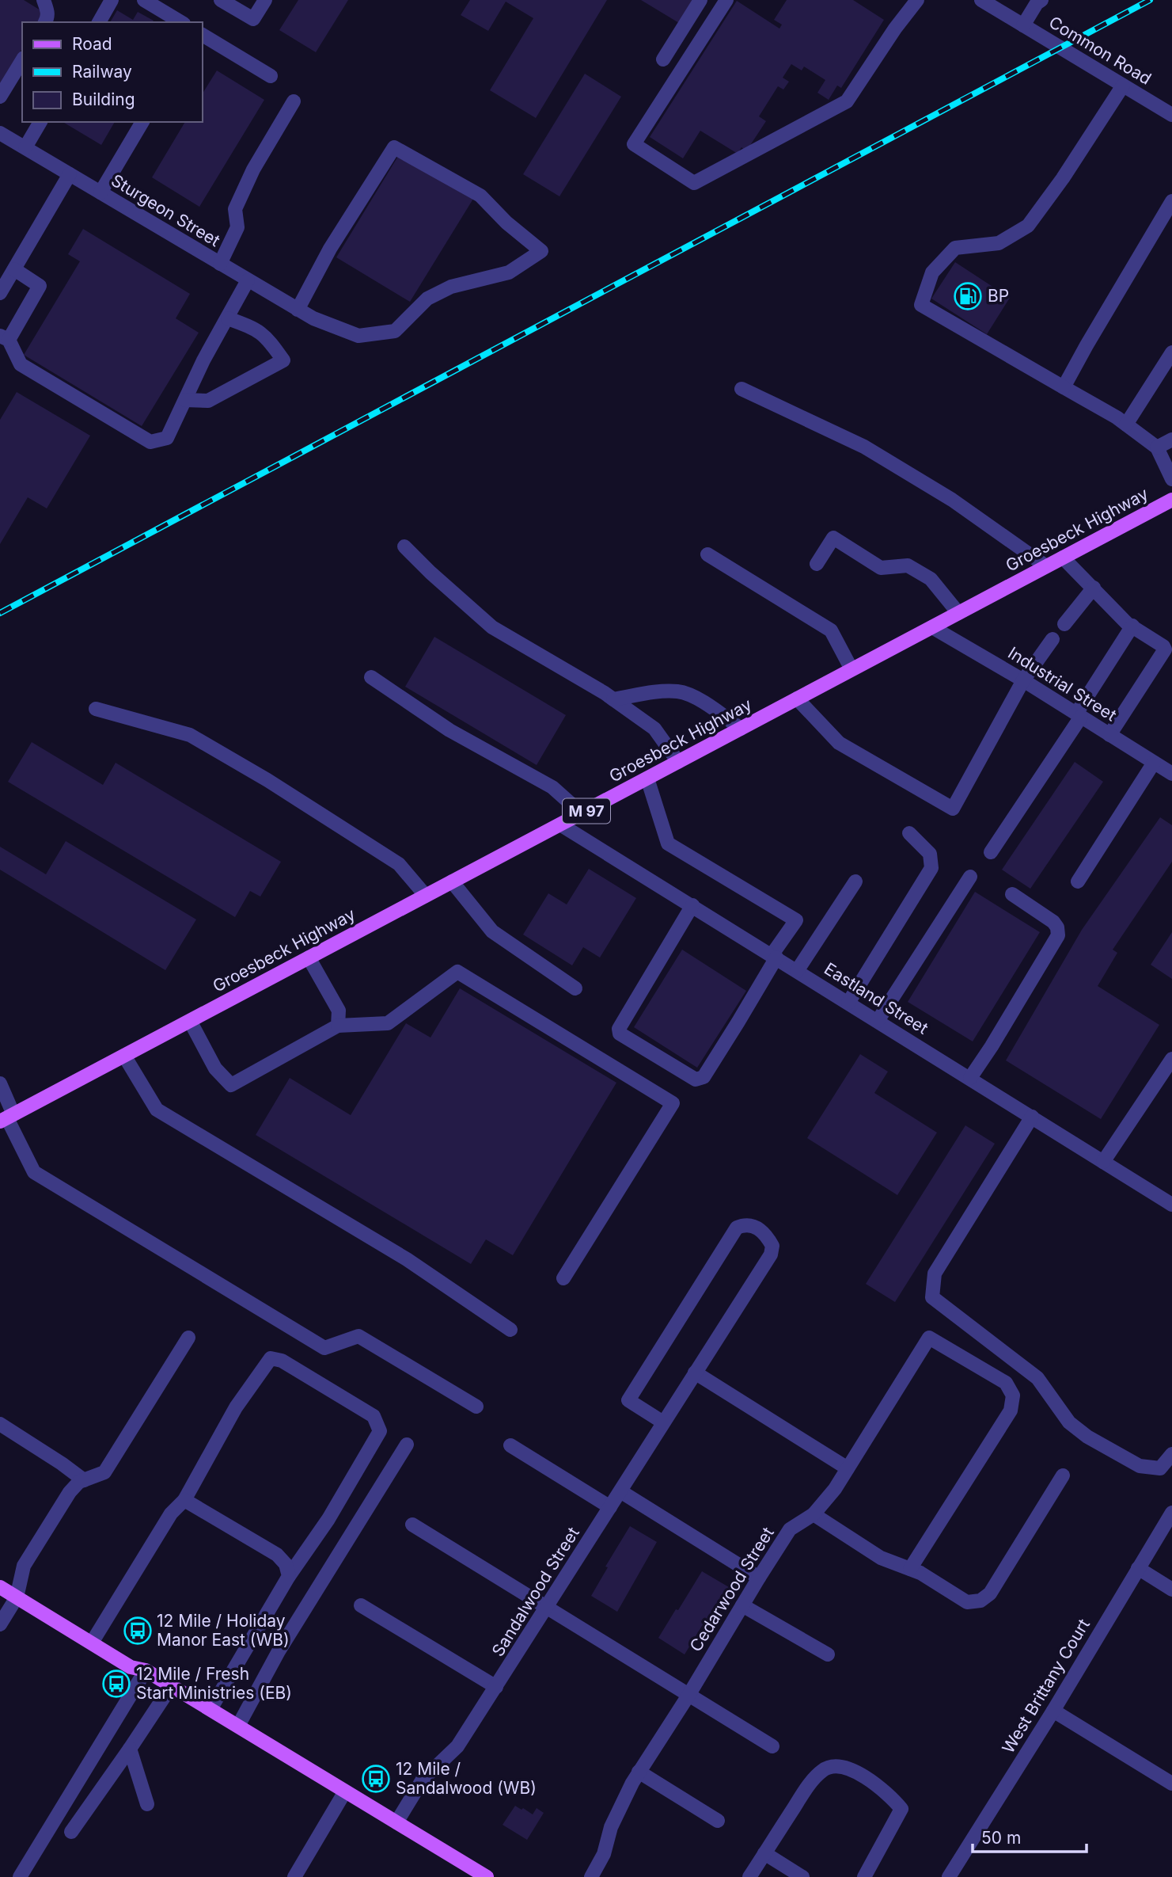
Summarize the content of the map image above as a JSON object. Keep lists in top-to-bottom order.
{
  "streets": {
    "main road": ["Groesbeck Highway", "M 97"],
    "street": [
      "Common Road",
      "Sturgeon Street",
      "Industrial Street",
      "Eastland Street",
      "Cedarwood Street",
      "Sandalwood Street",
      "West Brittany Court"
    ]
  },
  "crossings": [
    ["Groesbeck Highway", "Industrial Street"],
    ["Groesbeck Highway", "Eastland Street"]
  ],
  "places": {
    "fuel station": ["BP"],
    "bus stop": ["12 Mile / Holiday Manor East (WB)", "12 Mile / Fresh Start Ministries (EB)", "12 Mile / Sandalwood (WB)"]
  },
  "legend": ["Road", "Railway", "Building"],
  "scale_bar": "50 m"
}
